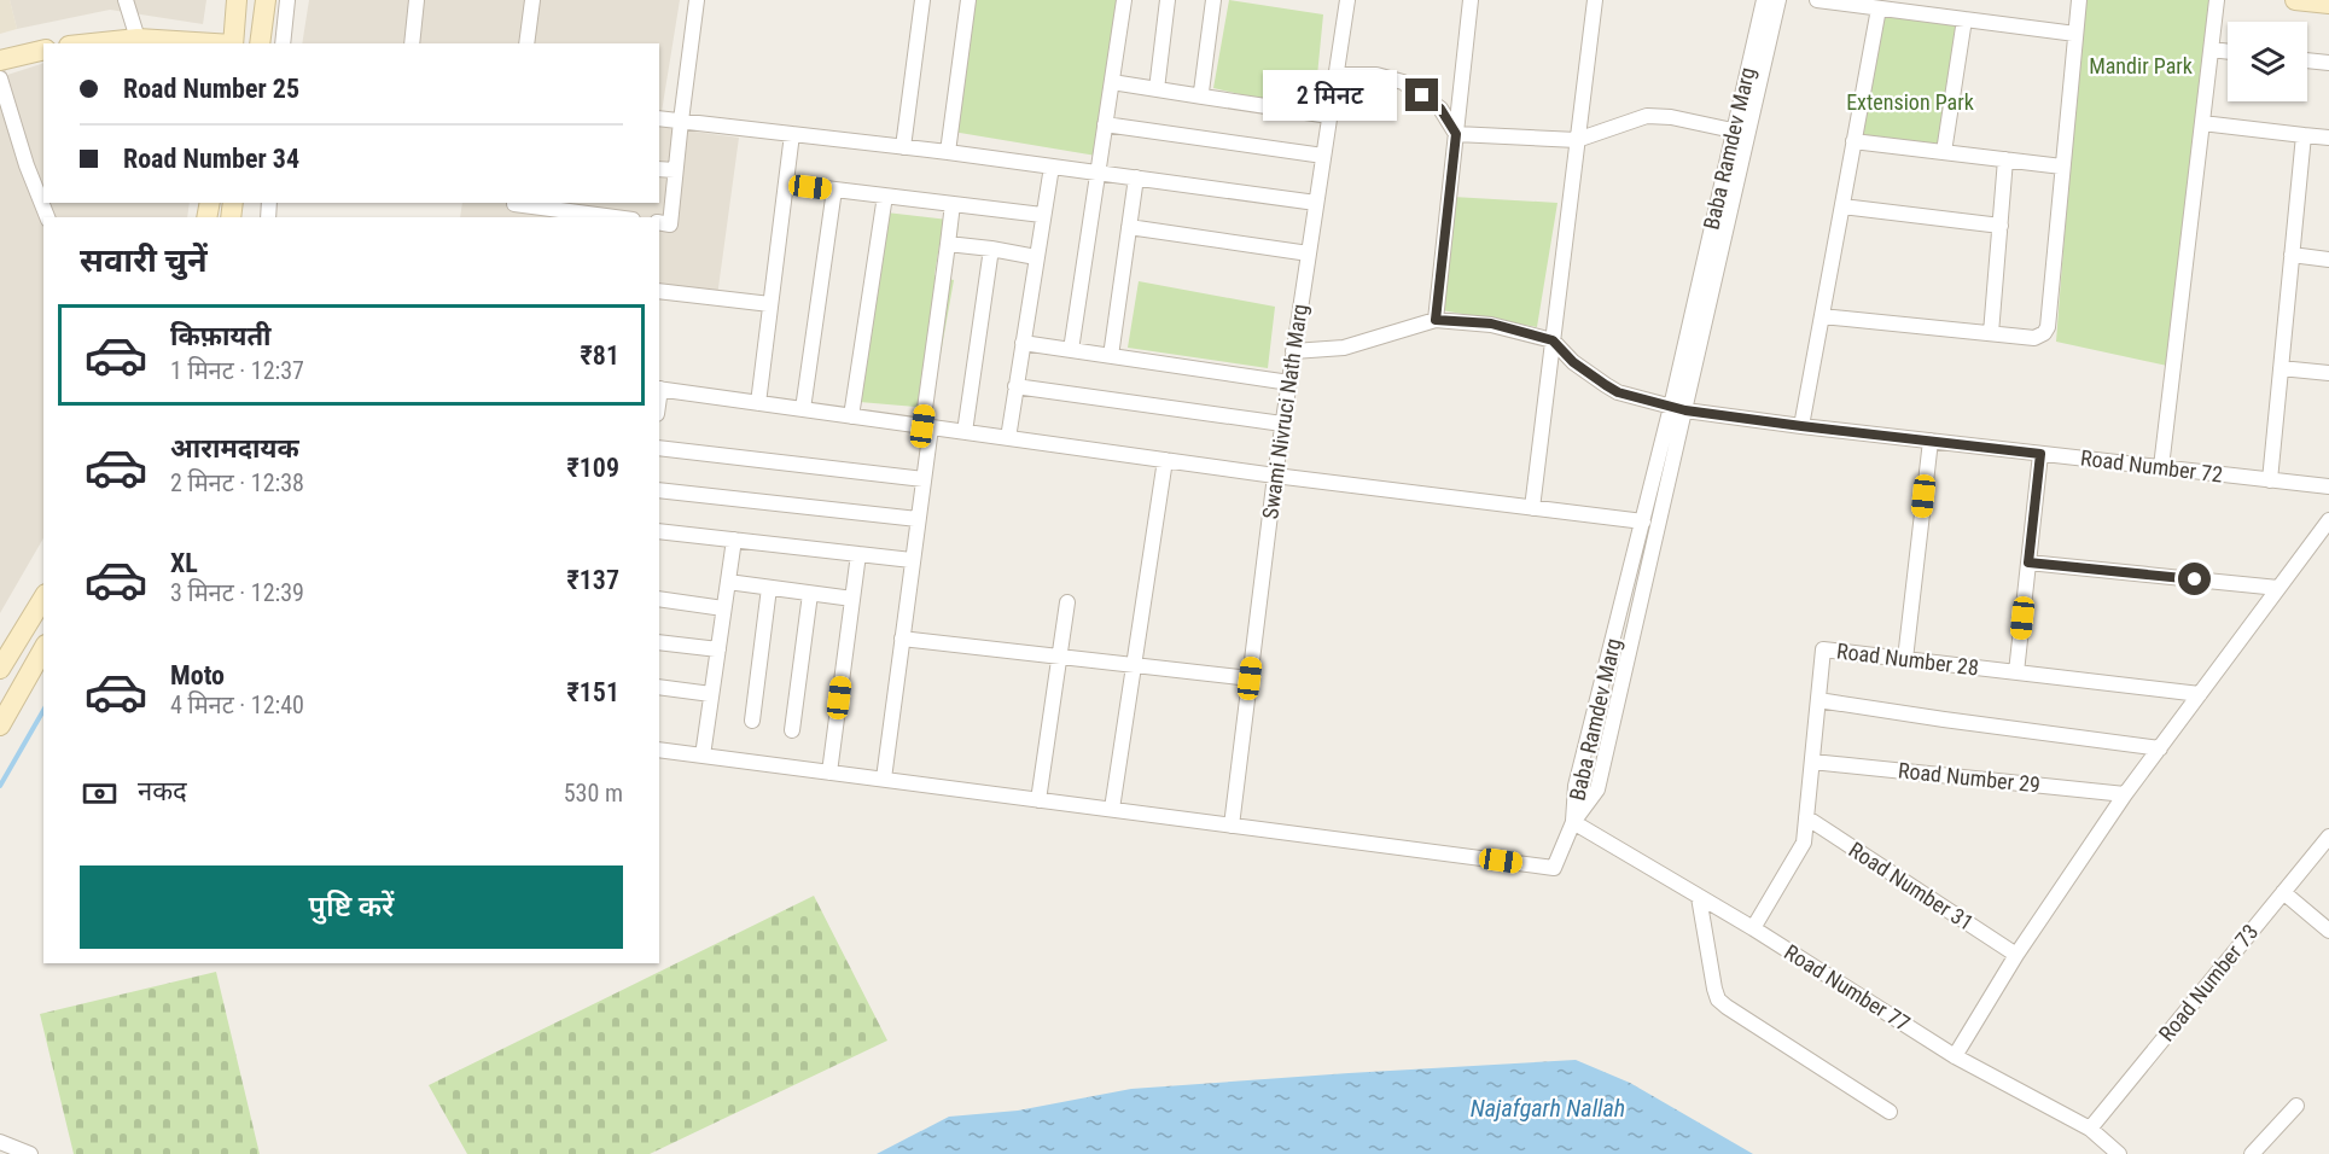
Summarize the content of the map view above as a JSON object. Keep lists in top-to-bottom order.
{
  "streets": {
    "street": [
      "Baba Ramdev Marg",
      "Swami Nivruci Nath Marg",
      "Road Number 72",
      "Road Number 28",
      "Road Number 29",
      "Road Number 31",
      "Road Number 73",
      "Road Number 77"
    ]
  },
  "crossings": [
    ["Baba Ramdev Marg", "Road Number 72"],
    ["Baba Ramdev Marg", "Road Number 77"],
    ["Road Number 28", "Road Number 29"],
    ["Road Number 28", "Road Number 31"],
    ["Road Number 28", "Road Number 77"],
    ["Road Number 73", "Road Number 77"]
  ],
  "water": ["Najafgarh Nallah"],
  "parks": ["Mandir Park", "Extension Park"],
  "page": {
    "banner": ["Road Number 25", "Road Number 34"],
    "bubble": "2 मिनट",
    "heading": "सवारी चुनें",
    "list": [
      {
        "name": "किफ़ायती",
        "note": "1 मिनट · 12:37",
        "value": "₹81"
      },
      {
        "name": "आरामदायक",
        "note": "2 मिनट · 12:38",
        "value": "₹109"
      },
      {
        "name": "XL",
        "note": "3 मिनट · 12:39",
        "value": "₹137"
      },
      {
        "name": "Moto",
        "note": "4 मिनट · 12:40",
        "value": "₹151"
      }
    ],
    "pay": ["नकद", "530 m"],
    "buttons": "पुष्टि करें"
  }
}
